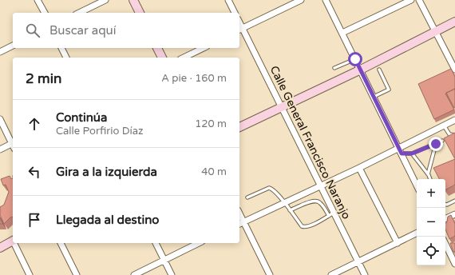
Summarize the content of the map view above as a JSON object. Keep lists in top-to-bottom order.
{
  "streets": {
    "street": ["Calle General Francisco Naranjo"]
  },
  "page": {
    "search": "Buscar aquí",
    "heading": ["2 min", "A pie · 160 m"],
    "list": [
      ["Continúa", "Calle Porfirio Díaz", "120 m"],
      ["Gira a la izquierda", "40 m"],
      "Llegada al destino"
    ],
    "map_buttons": ["+", "−"]
  }
}
